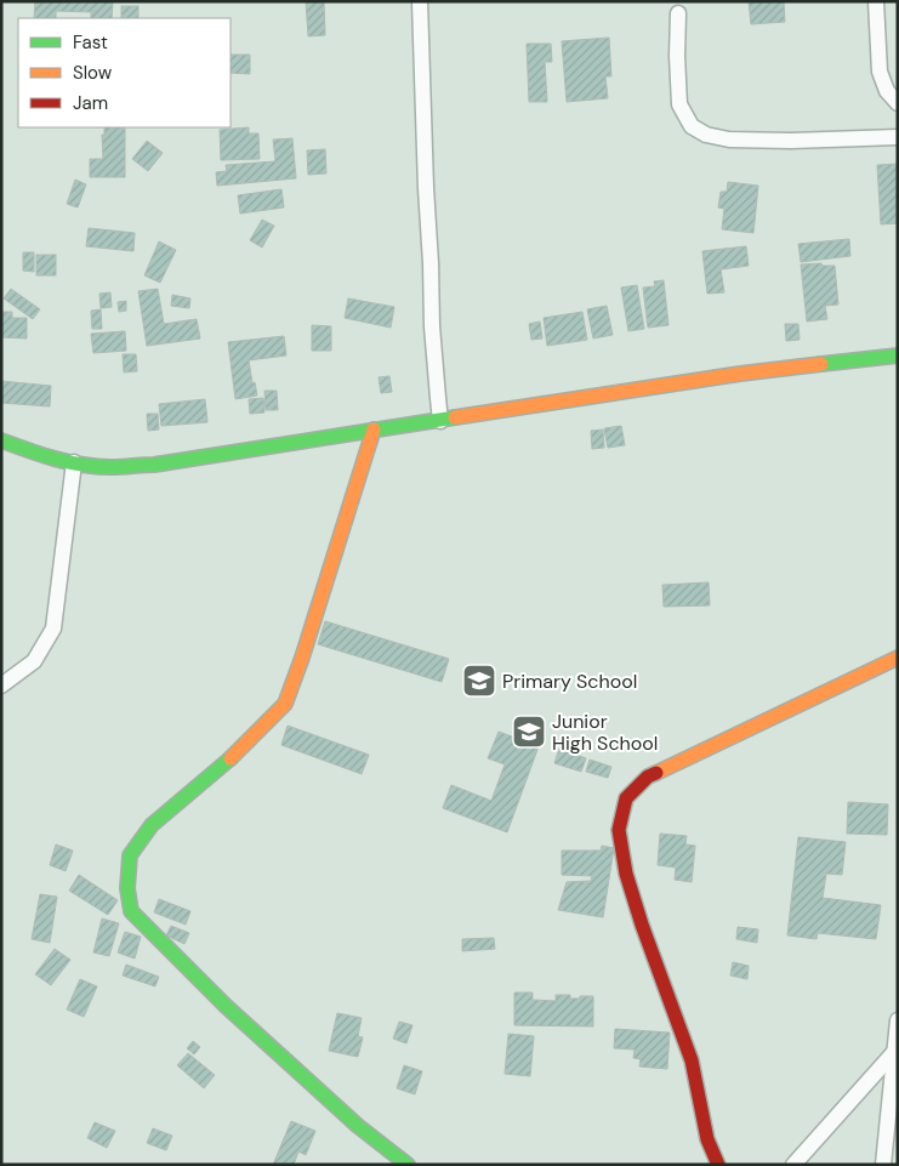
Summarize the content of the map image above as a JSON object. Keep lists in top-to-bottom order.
{
  "places": {
    "school or university": ["Primary School", "Junior High School"]
  },
  "legend": ["Fast", "Slow", "Jam"]
}
